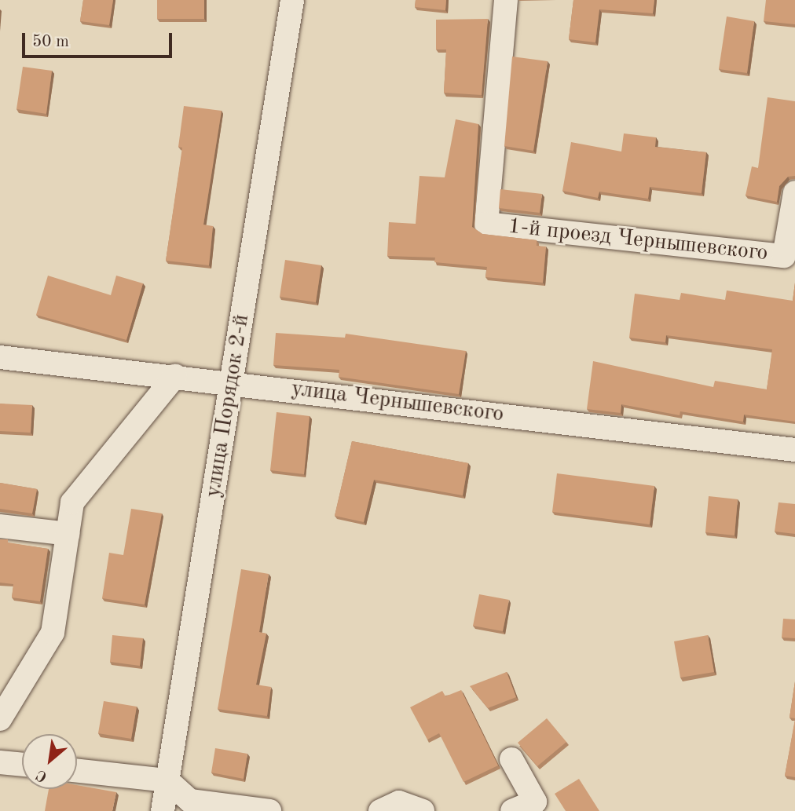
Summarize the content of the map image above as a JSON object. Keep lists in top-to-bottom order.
{
  "streets": {
    "street": ["1-й проезд Чернышевского", "улица Чернышевского", "улица Порядок 2-й"]
  },
  "crossings": [
    ["улица Чернышевского", "улица Порядок 2-й"]
  ],
  "scale_bar": "50 m",
  "north": "bottom left"
}
